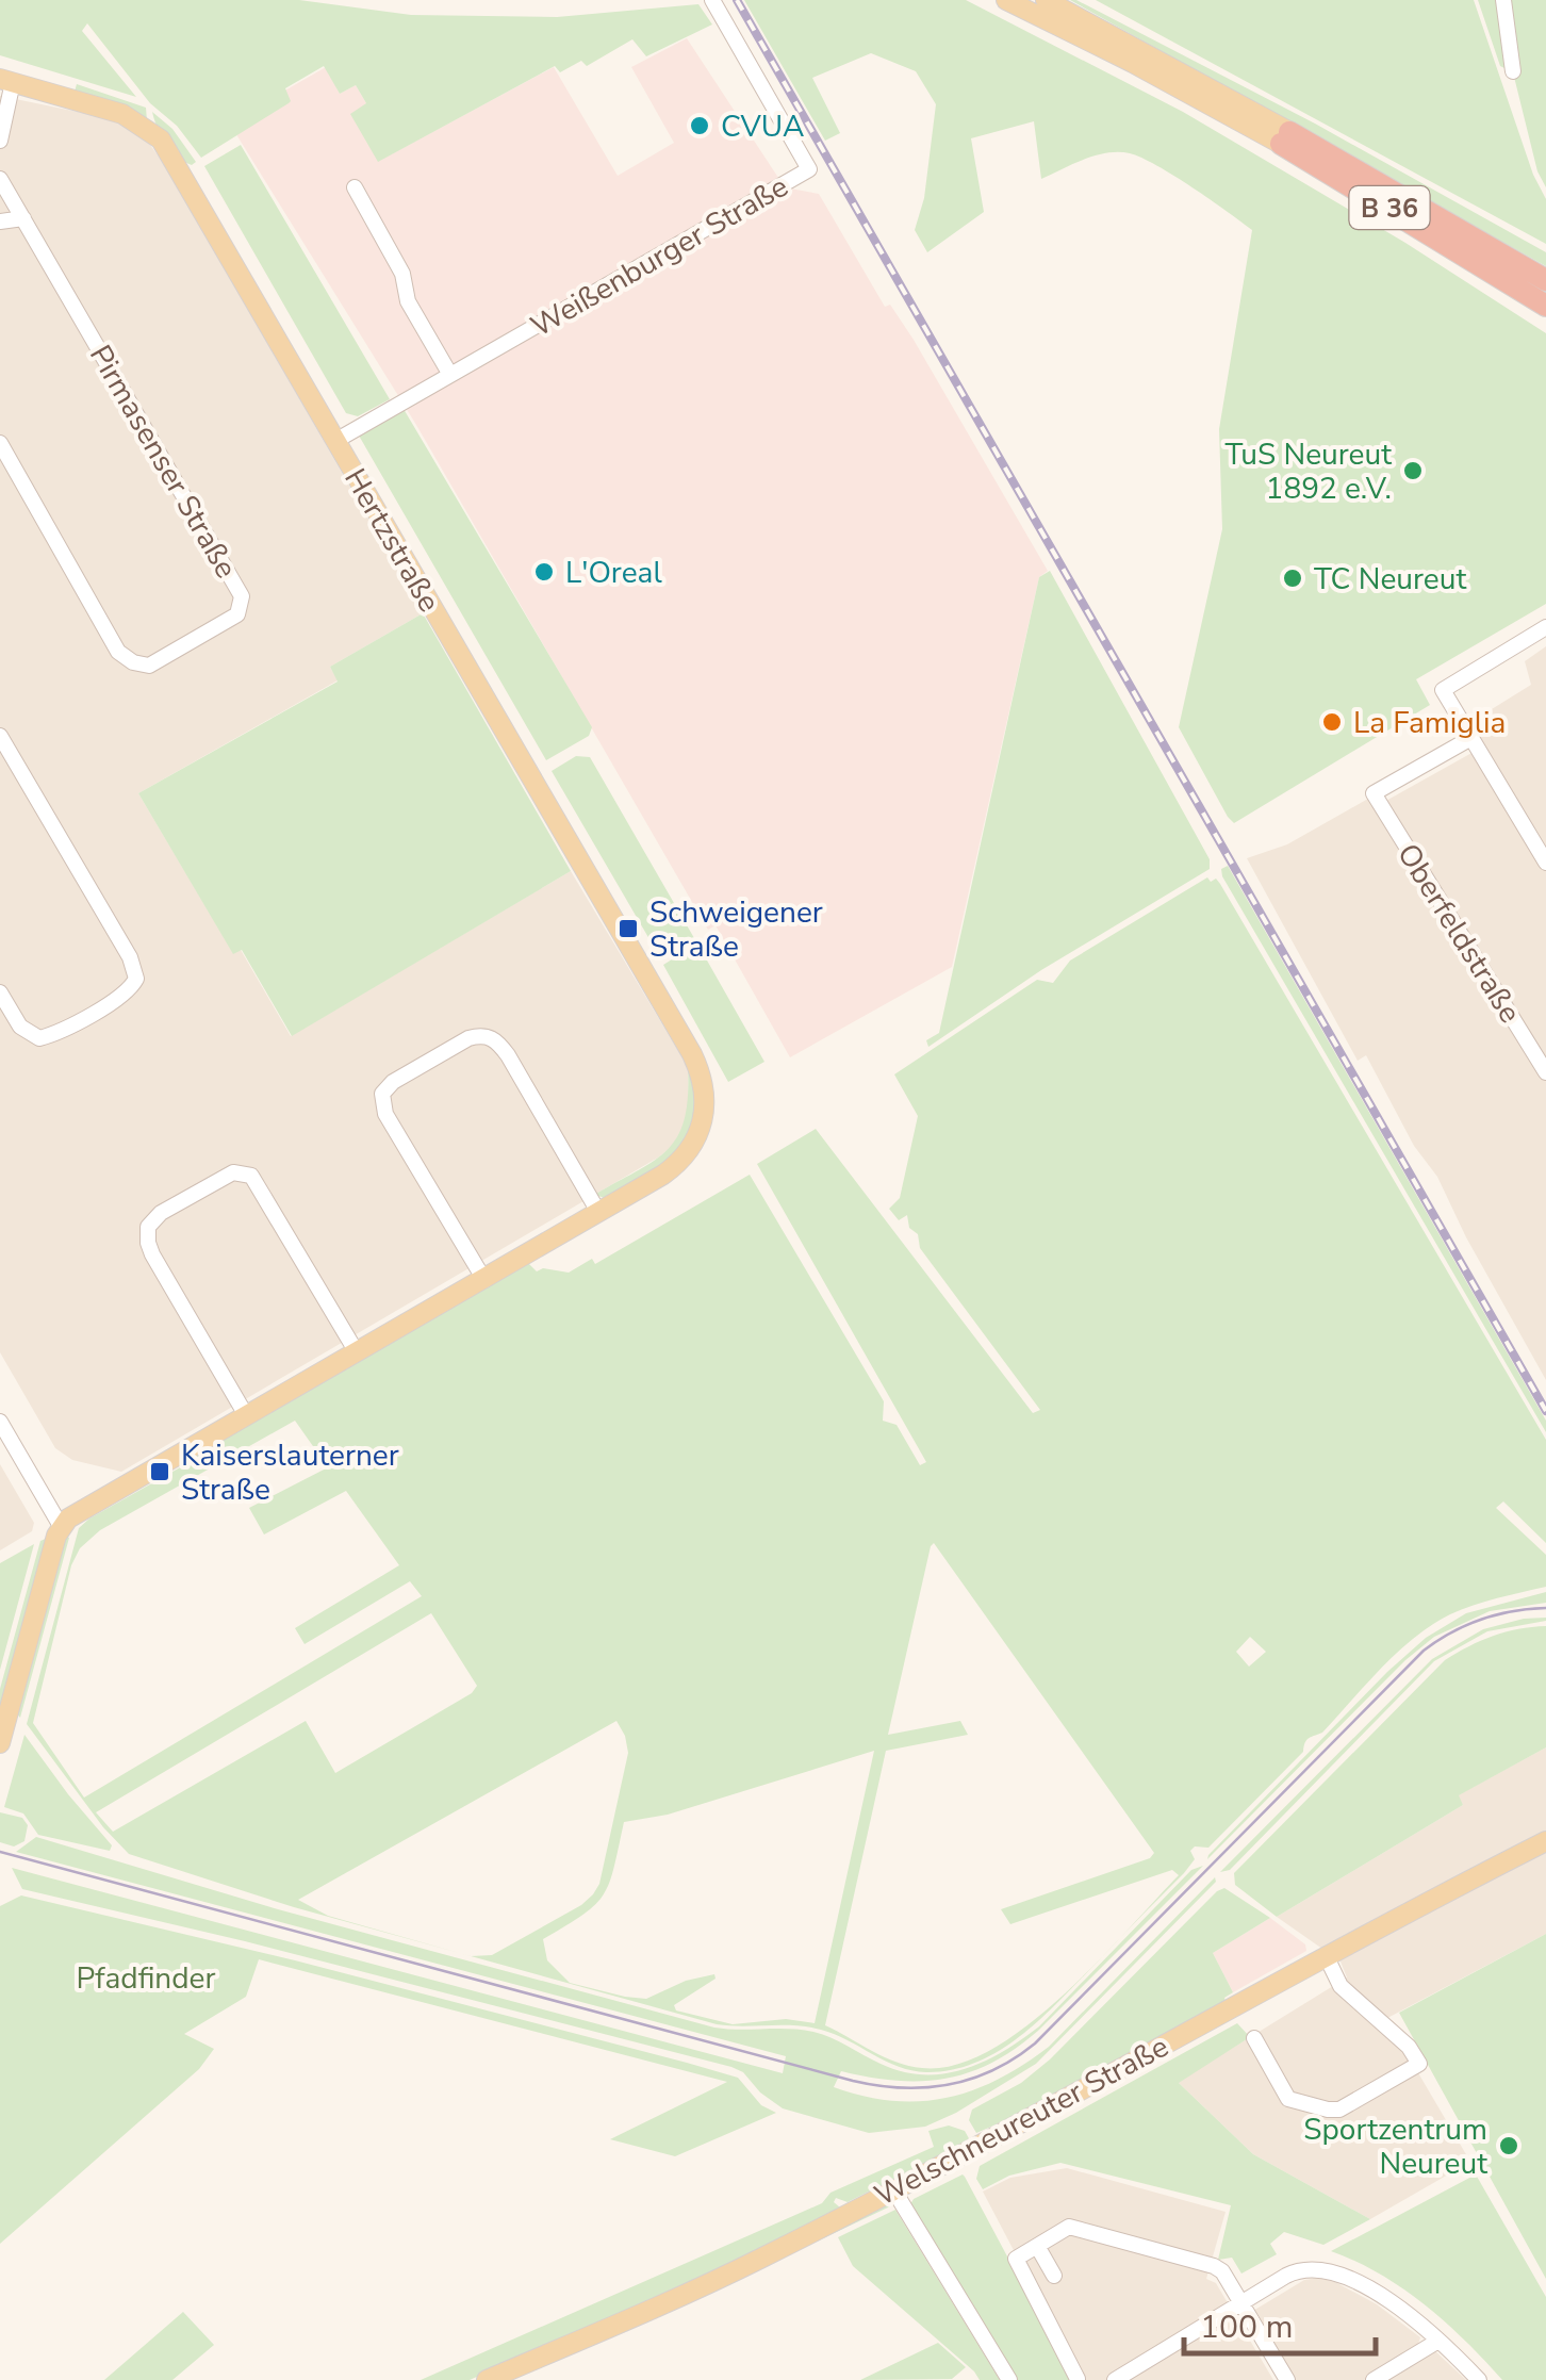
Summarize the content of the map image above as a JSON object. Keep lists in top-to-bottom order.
{
  "streets": {
    "highway": ["B 36"],
    "main road": ["Hertzstraße", "Welschneureuter Straße"],
    "street": ["Weißenburger Straße", "Pirmasenser Straße", "Oberfeldstraße"]
  },
  "crossings": [
    ["Weißenburger Straße", "Hertzstraße"]
  ],
  "parks": ["Pfadfinder"],
  "places": {
    "other": [
      "CVUA",
      "TuS Neureut 1892 e.V.",
      "L'Oreal",
      "TC Neureut",
      "La Famiglia",
      "Sportzentrum Neureut"
    ],
    "transit": ["Schweigener Straße", "Kaiserslauterner Straße"]
  },
  "scale_bar": "100 m"
}
